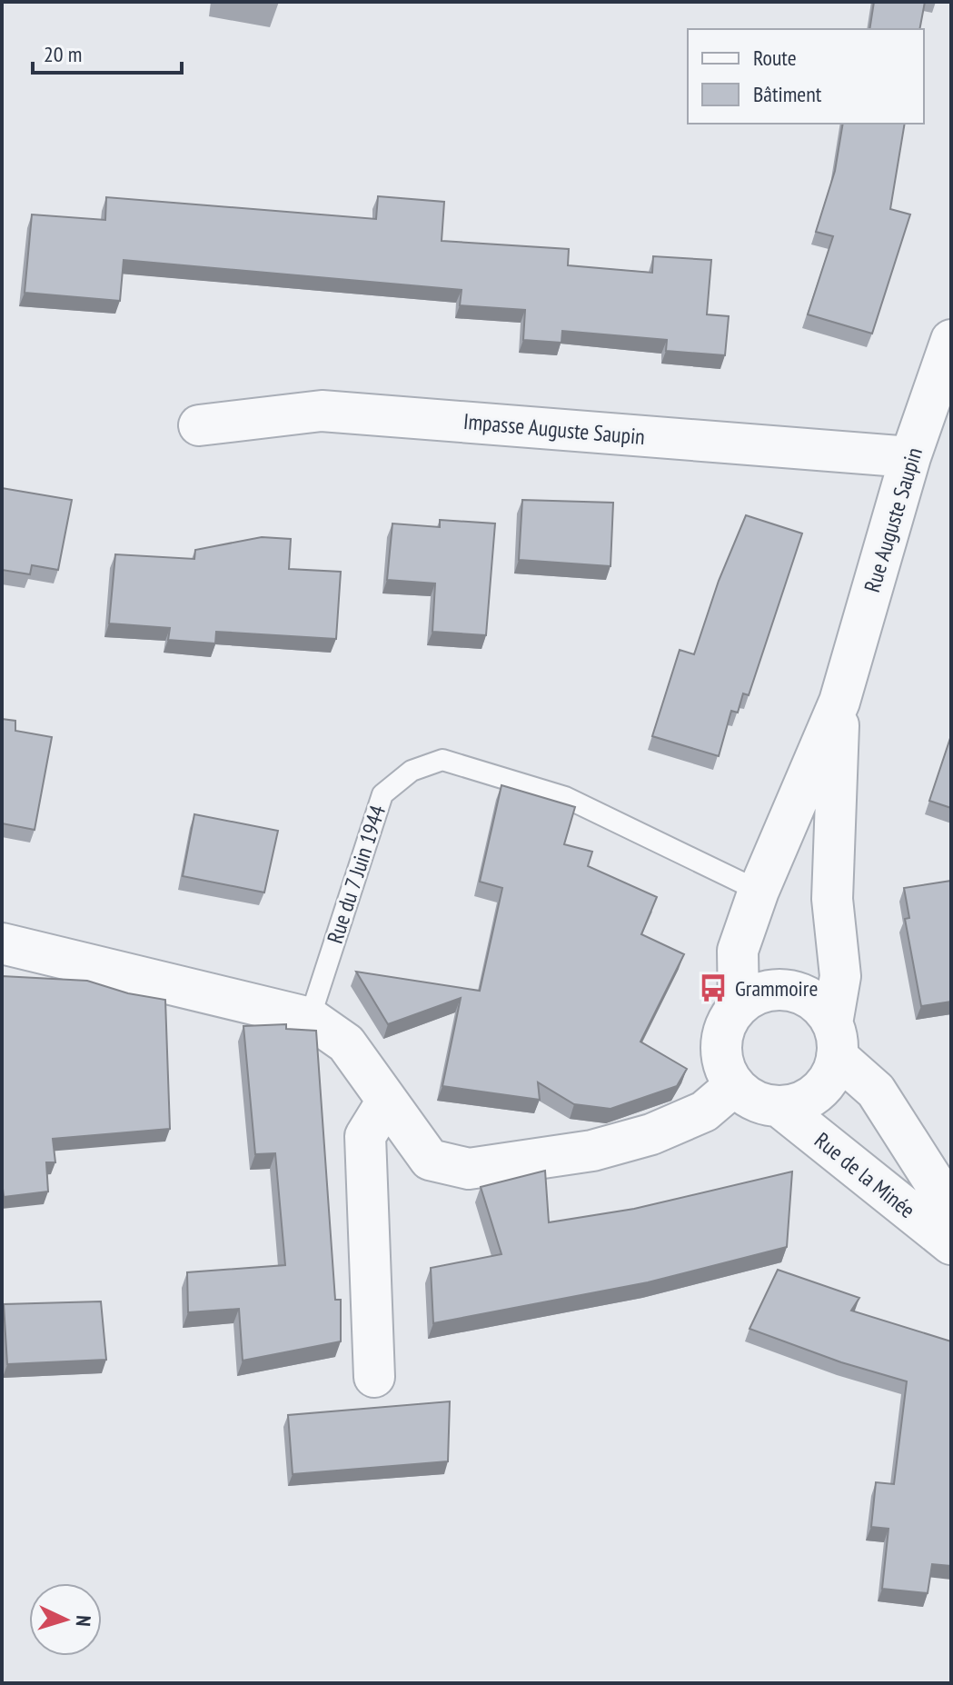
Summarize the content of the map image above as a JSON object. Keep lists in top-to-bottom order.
{
  "streets": {
    "street": ["Impasse Auguste Saupin", "Rue Auguste Saupin", "Rue de la Minée"],
    "lane": ["Rue du 7 Juin 1944"]
  },
  "crossings": [
    ["Impasse Auguste Saupin", "Rue Auguste Saupin"],
    ["Rue Auguste Saupin", "Rue du 7 Juin 1944"],
    ["Rue Auguste Saupin", "Rue de la Minée"]
  ],
  "places": {
    "bus stop": ["Grammoire"]
  },
  "legend": ["Route", "Bâtiment"],
  "scale_bar": "20 m",
  "north": "right"
}
